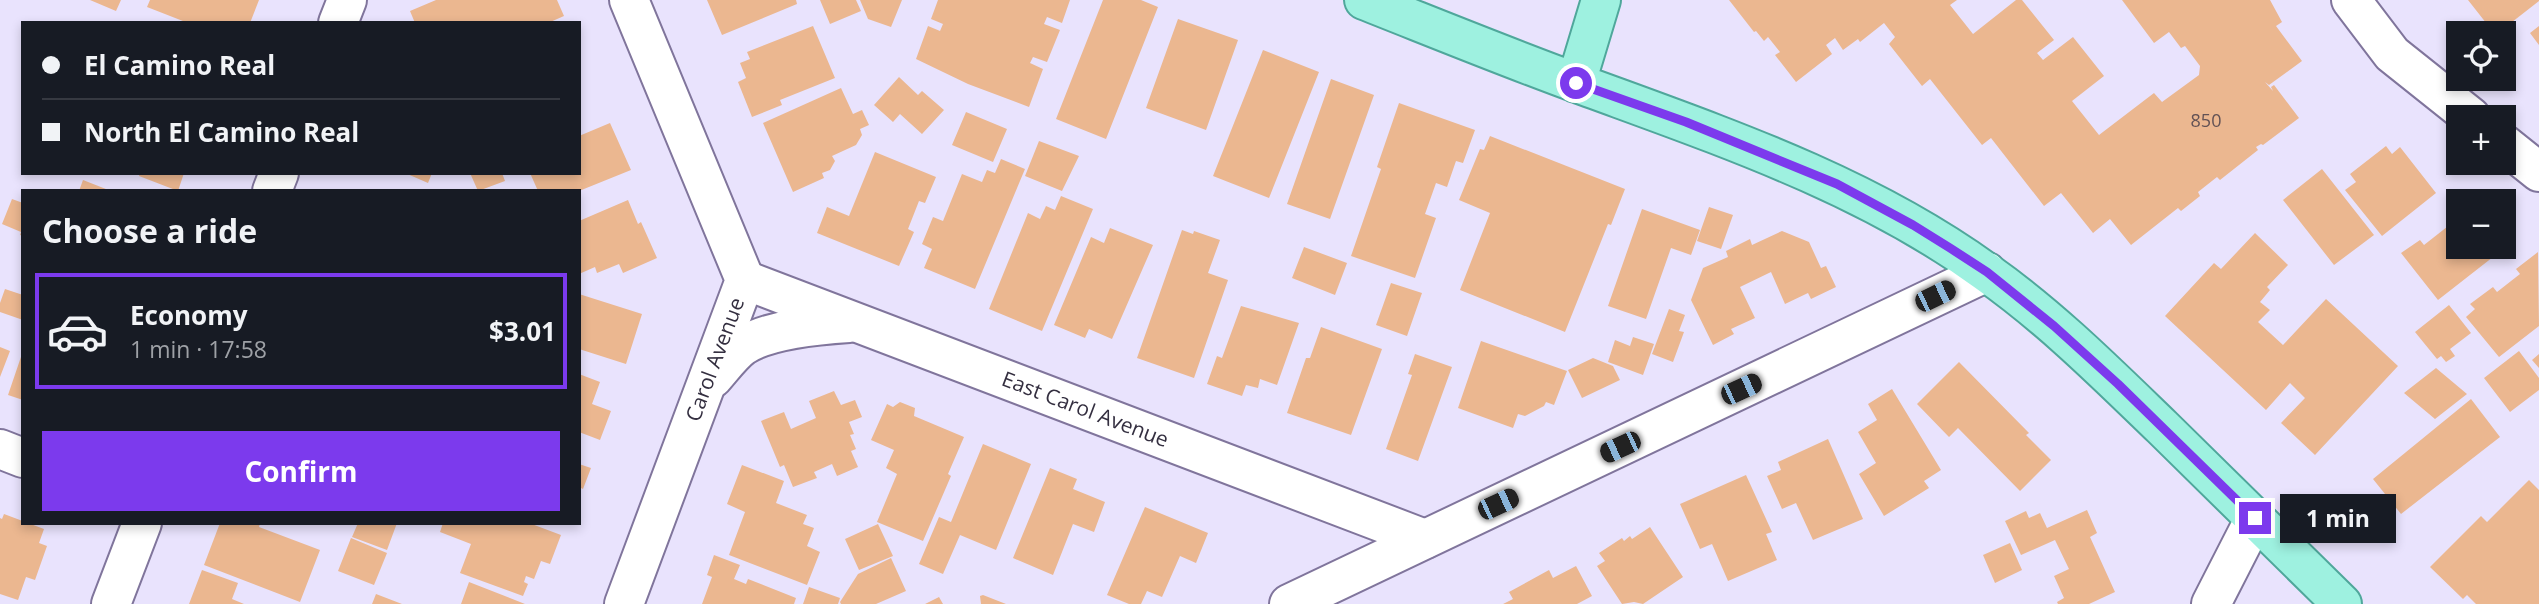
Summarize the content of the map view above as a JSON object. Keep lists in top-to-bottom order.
{
  "streets": {
    "street": ["Carol Avenue", "East Carol Avenue"]
  },
  "crossings": [
    ["Carol Avenue", "East Carol Avenue"]
  ],
  "house_numbers": ["850"],
  "page": {
    "map_buttons": ["+", "−"],
    "banner": ["El Camino Real", "North El Camino Real"],
    "heading": "Choose a ride",
    "list": [
      {
        "name": "Economy",
        "note": "1 min · 17:58",
        "value": "$3.01"
      }
    ],
    "buttons": "Confirm",
    "bubble": "1 min"
  }
}
